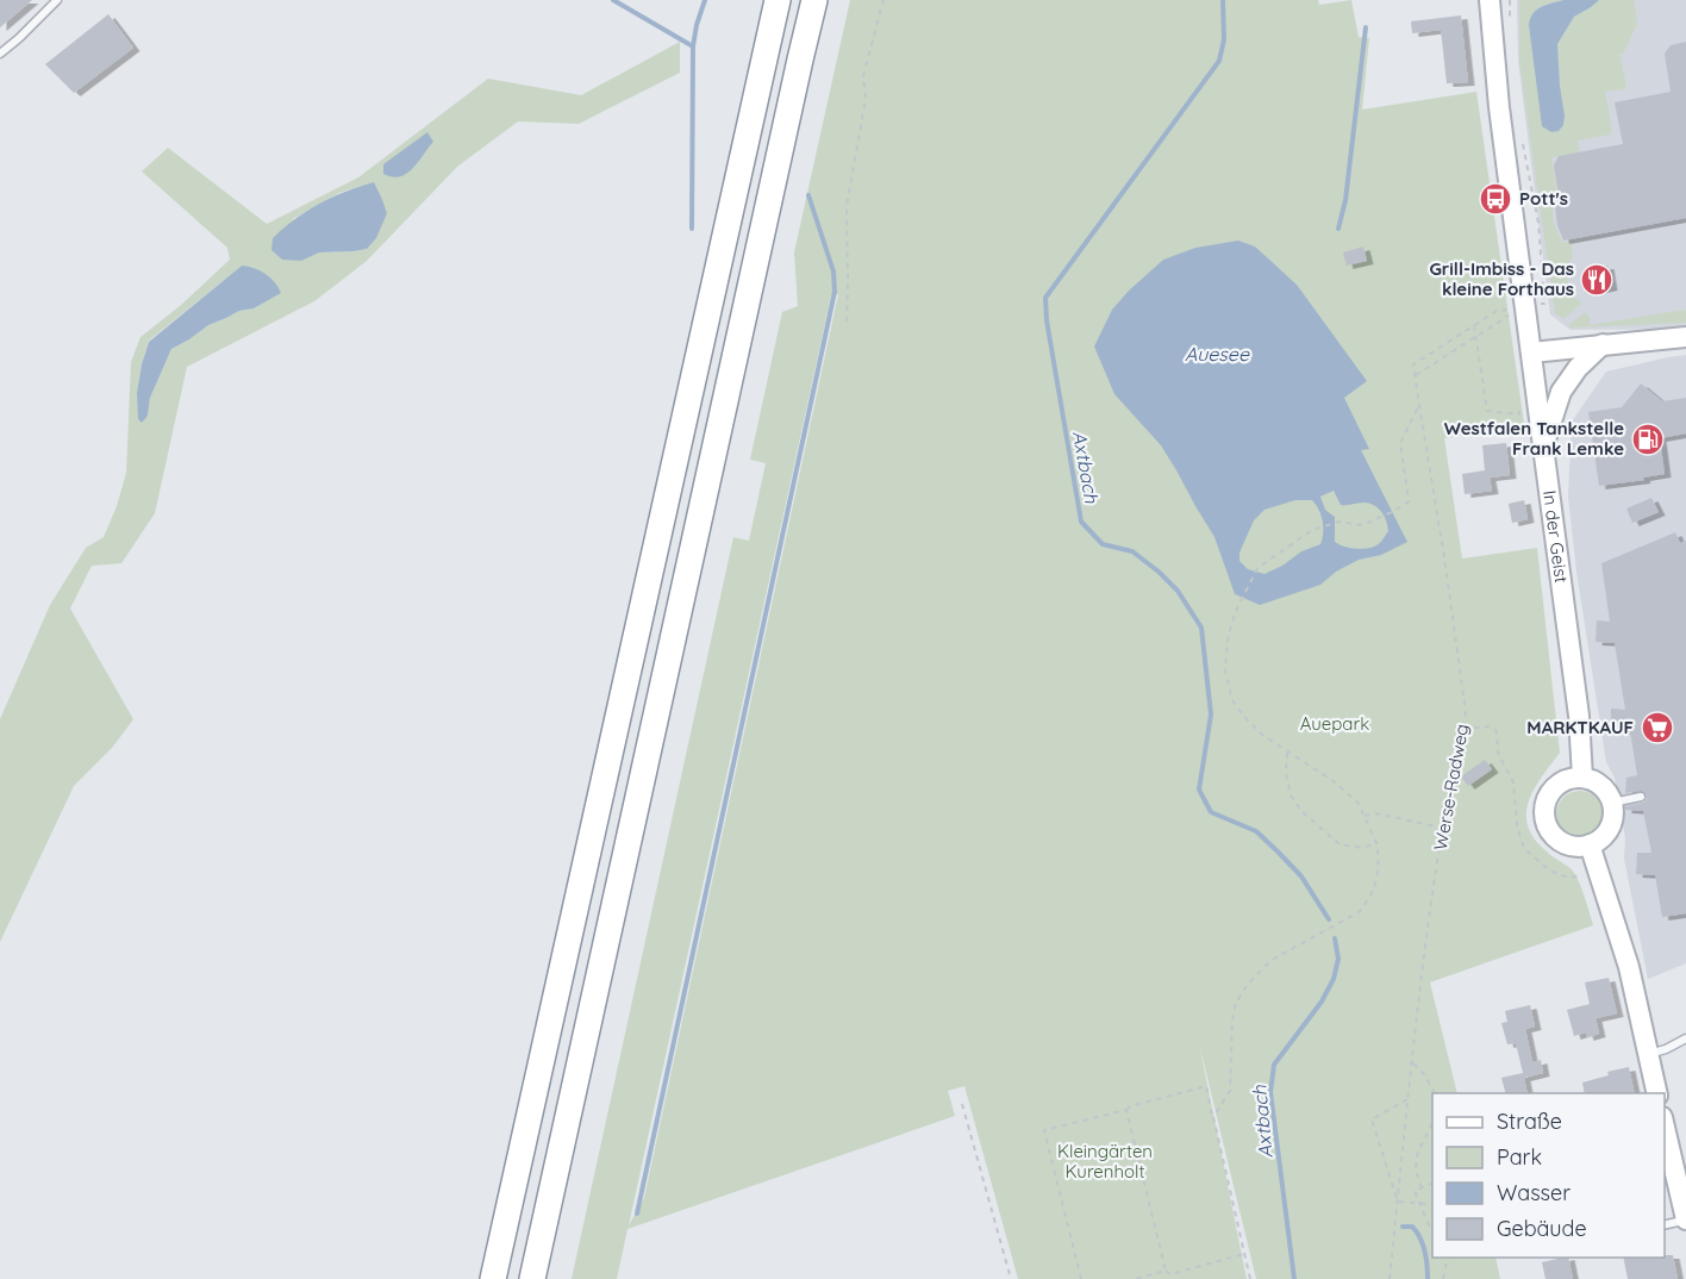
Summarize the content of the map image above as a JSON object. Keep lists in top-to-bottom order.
{
  "streets": {
    "main road": ["In der Geist"],
    "path": ["Werse-Radweg"]
  },
  "water": ["Auesee", "Axtbach"],
  "parks": ["Auepark", "Kleingärten Kurenholt"],
  "places": {
    "bus stop": ["Pott's"],
    "restaurant": ["Grill-Imbiss - Das kleine Forthaus"],
    "fuel station": ["Westfalen Tankstelle Frank Lemke"],
    "supermarket": ["MARKTKAUF"]
  },
  "legend": [
    "Straße",
    "Park",
    "Wasser",
    "Gebäude"
  ]
}
